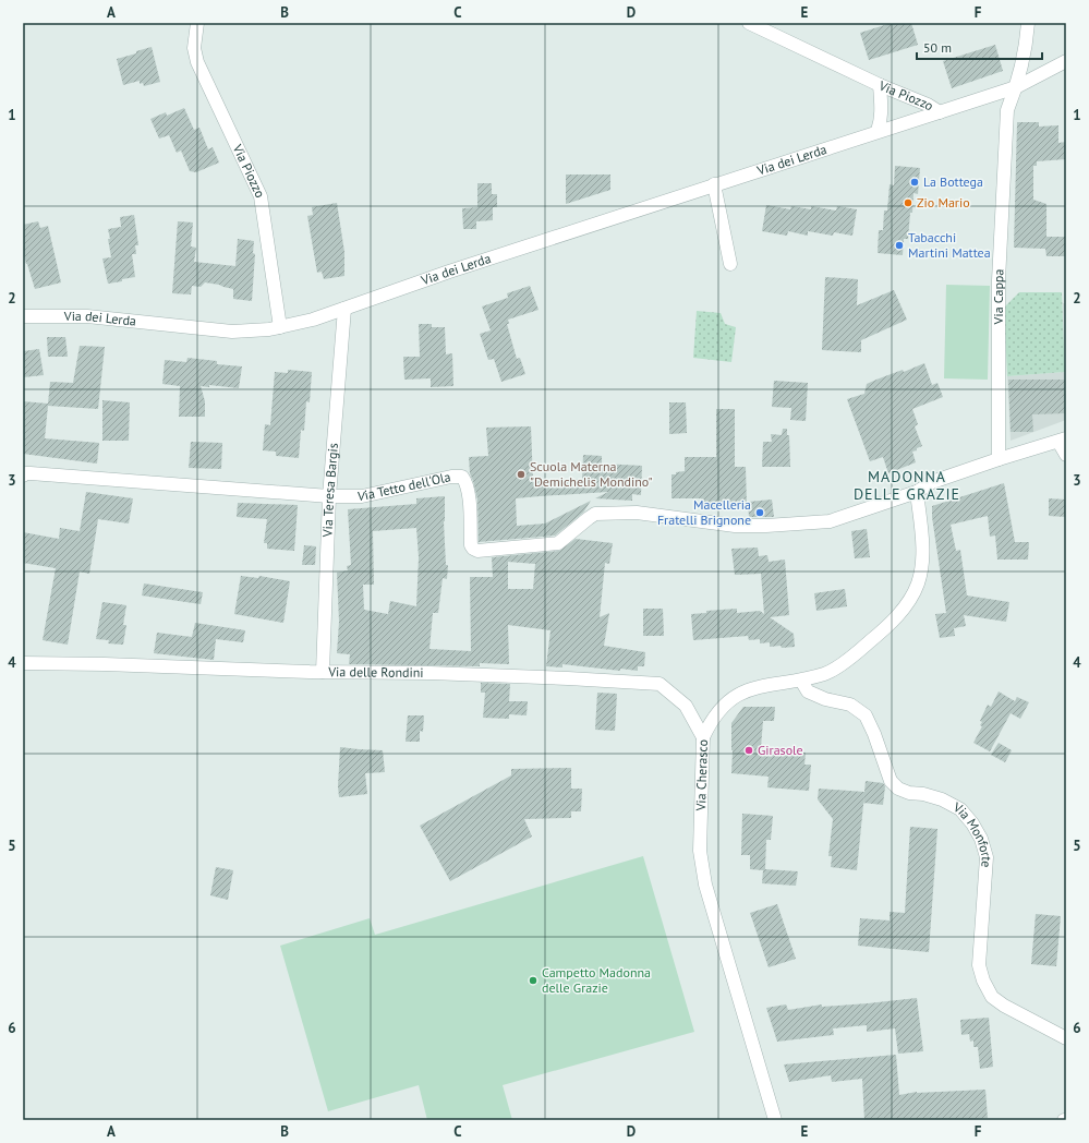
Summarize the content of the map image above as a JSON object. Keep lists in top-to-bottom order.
{
  "streets": {
    "street": [
      "Via Piozzo",
      "Via dei Lerda",
      "Via Cappa",
      "Via Tetto dell'Ola",
      "Via Teresa Bargis",
      "Via delle Rondini",
      "Via Cherasco",
      "Via Monforte"
    ]
  },
  "crossings": [
    ["Via Piozzo", "Via dei Lerda"],
    ["Via Piozzo", "Via Cappa"],
    ["Via dei Lerda", "Via Teresa Bargis"],
    ["Via Tetto dell'Ola", "Via Teresa Bargis"],
    ["Via Tetto dell'Ola", "Via Cherasco"],
    ["Via Teresa Bargis", "Via delle Rondini"],
    ["Via delle Rondini", "Via Cherasco"],
    ["Via Cherasco", "Via Monforte"]
  ],
  "districts": ["MADONNA DELLE GRAZIE"],
  "places": [
    "La Bottega",
    "Zio Mario",
    "Tabacchi Martini Mattea",
    "Scuola Materna \"Demichelis Mondino\"",
    "Macelleria Fratelli Brignone",
    "Girasole",
    "Campetto Madonna delle Grazie"
  ],
  "scale_bar": "50 m",
  "grid": {
    "columns": [
      "A",
      "B",
      "C",
      "D",
      "E",
      "F"
    ],
    "rows": [
      "1",
      "2",
      "3",
      "4",
      "5",
      "6"
    ]
  }
}
